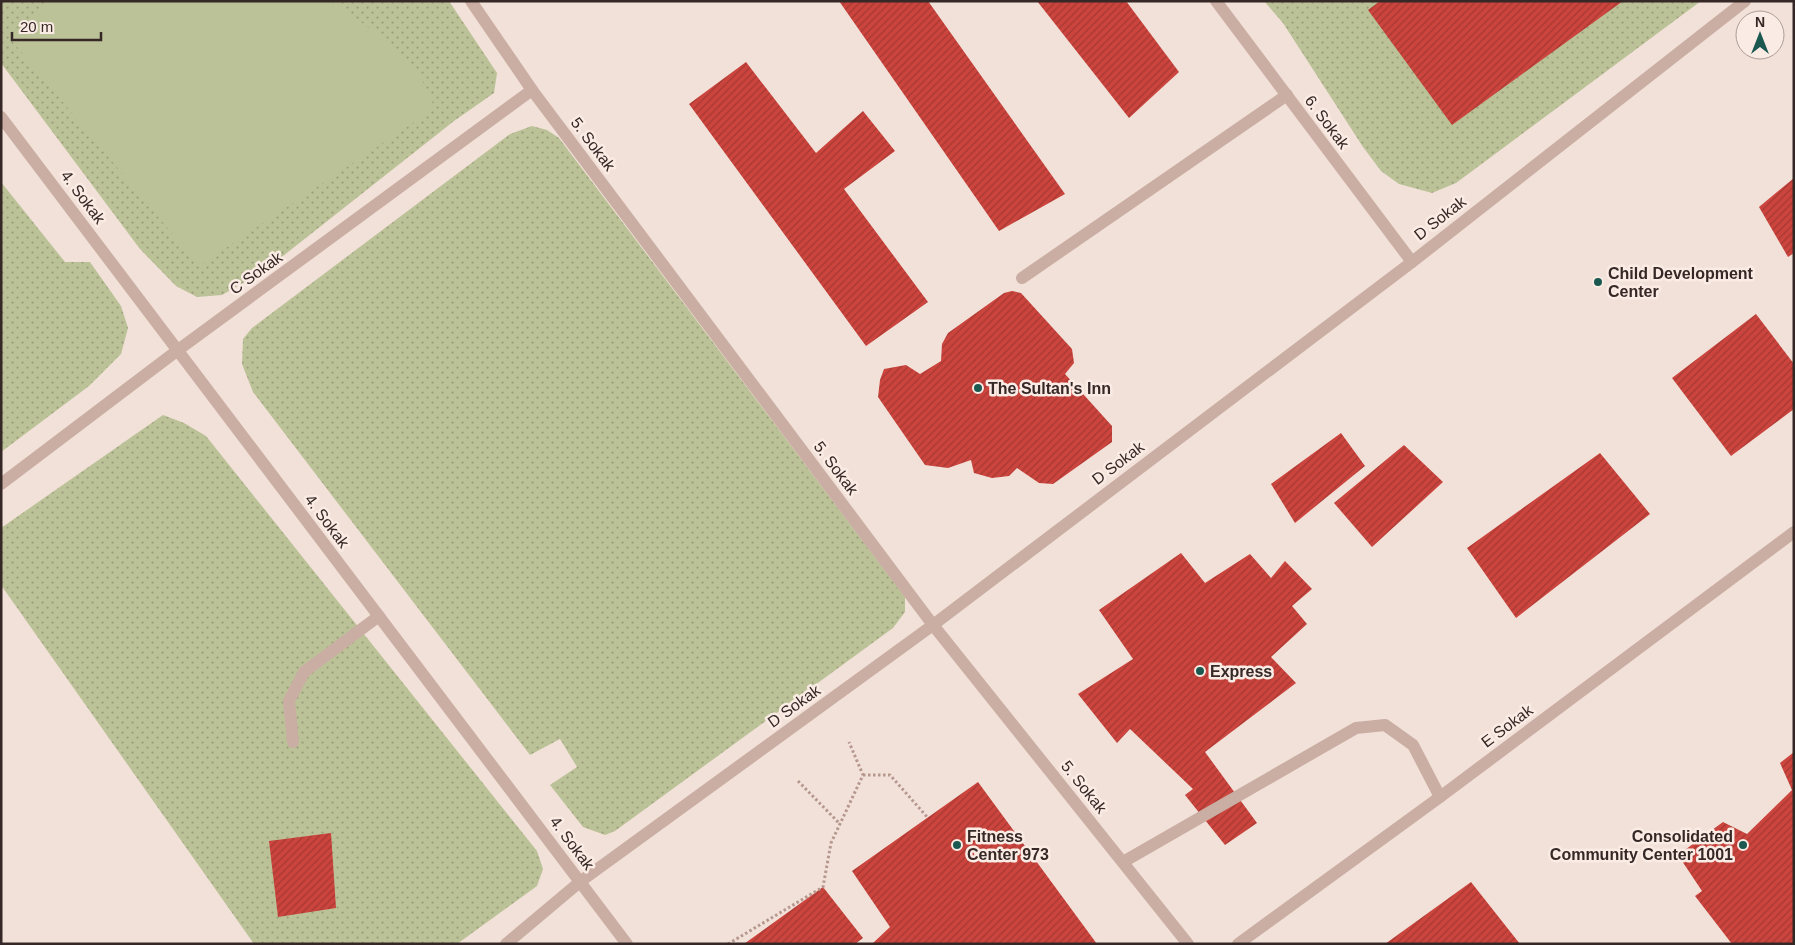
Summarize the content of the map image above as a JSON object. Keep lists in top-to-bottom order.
{
  "streets": {
    "lane": [
      "6. Sokak",
      "5. Sokak",
      "4. Sokak",
      "D Sokak",
      "C Sokak",
      "E Sokak"
    ]
  },
  "crossings": [
    ["6. Sokak", "D Sokak"],
    ["5. Sokak", "D Sokak"],
    ["5. Sokak", "C Sokak"],
    ["4. Sokak", "D Sokak"],
    ["4. Sokak", "C Sokak"]
  ],
  "places": [
    "Child Development Center",
    "The Sultan's Inn",
    "Express",
    "Fitness Center 973",
    "Consolidated Community Center 1001"
  ],
  "scale_bar": "20 m",
  "north": "top"
}
